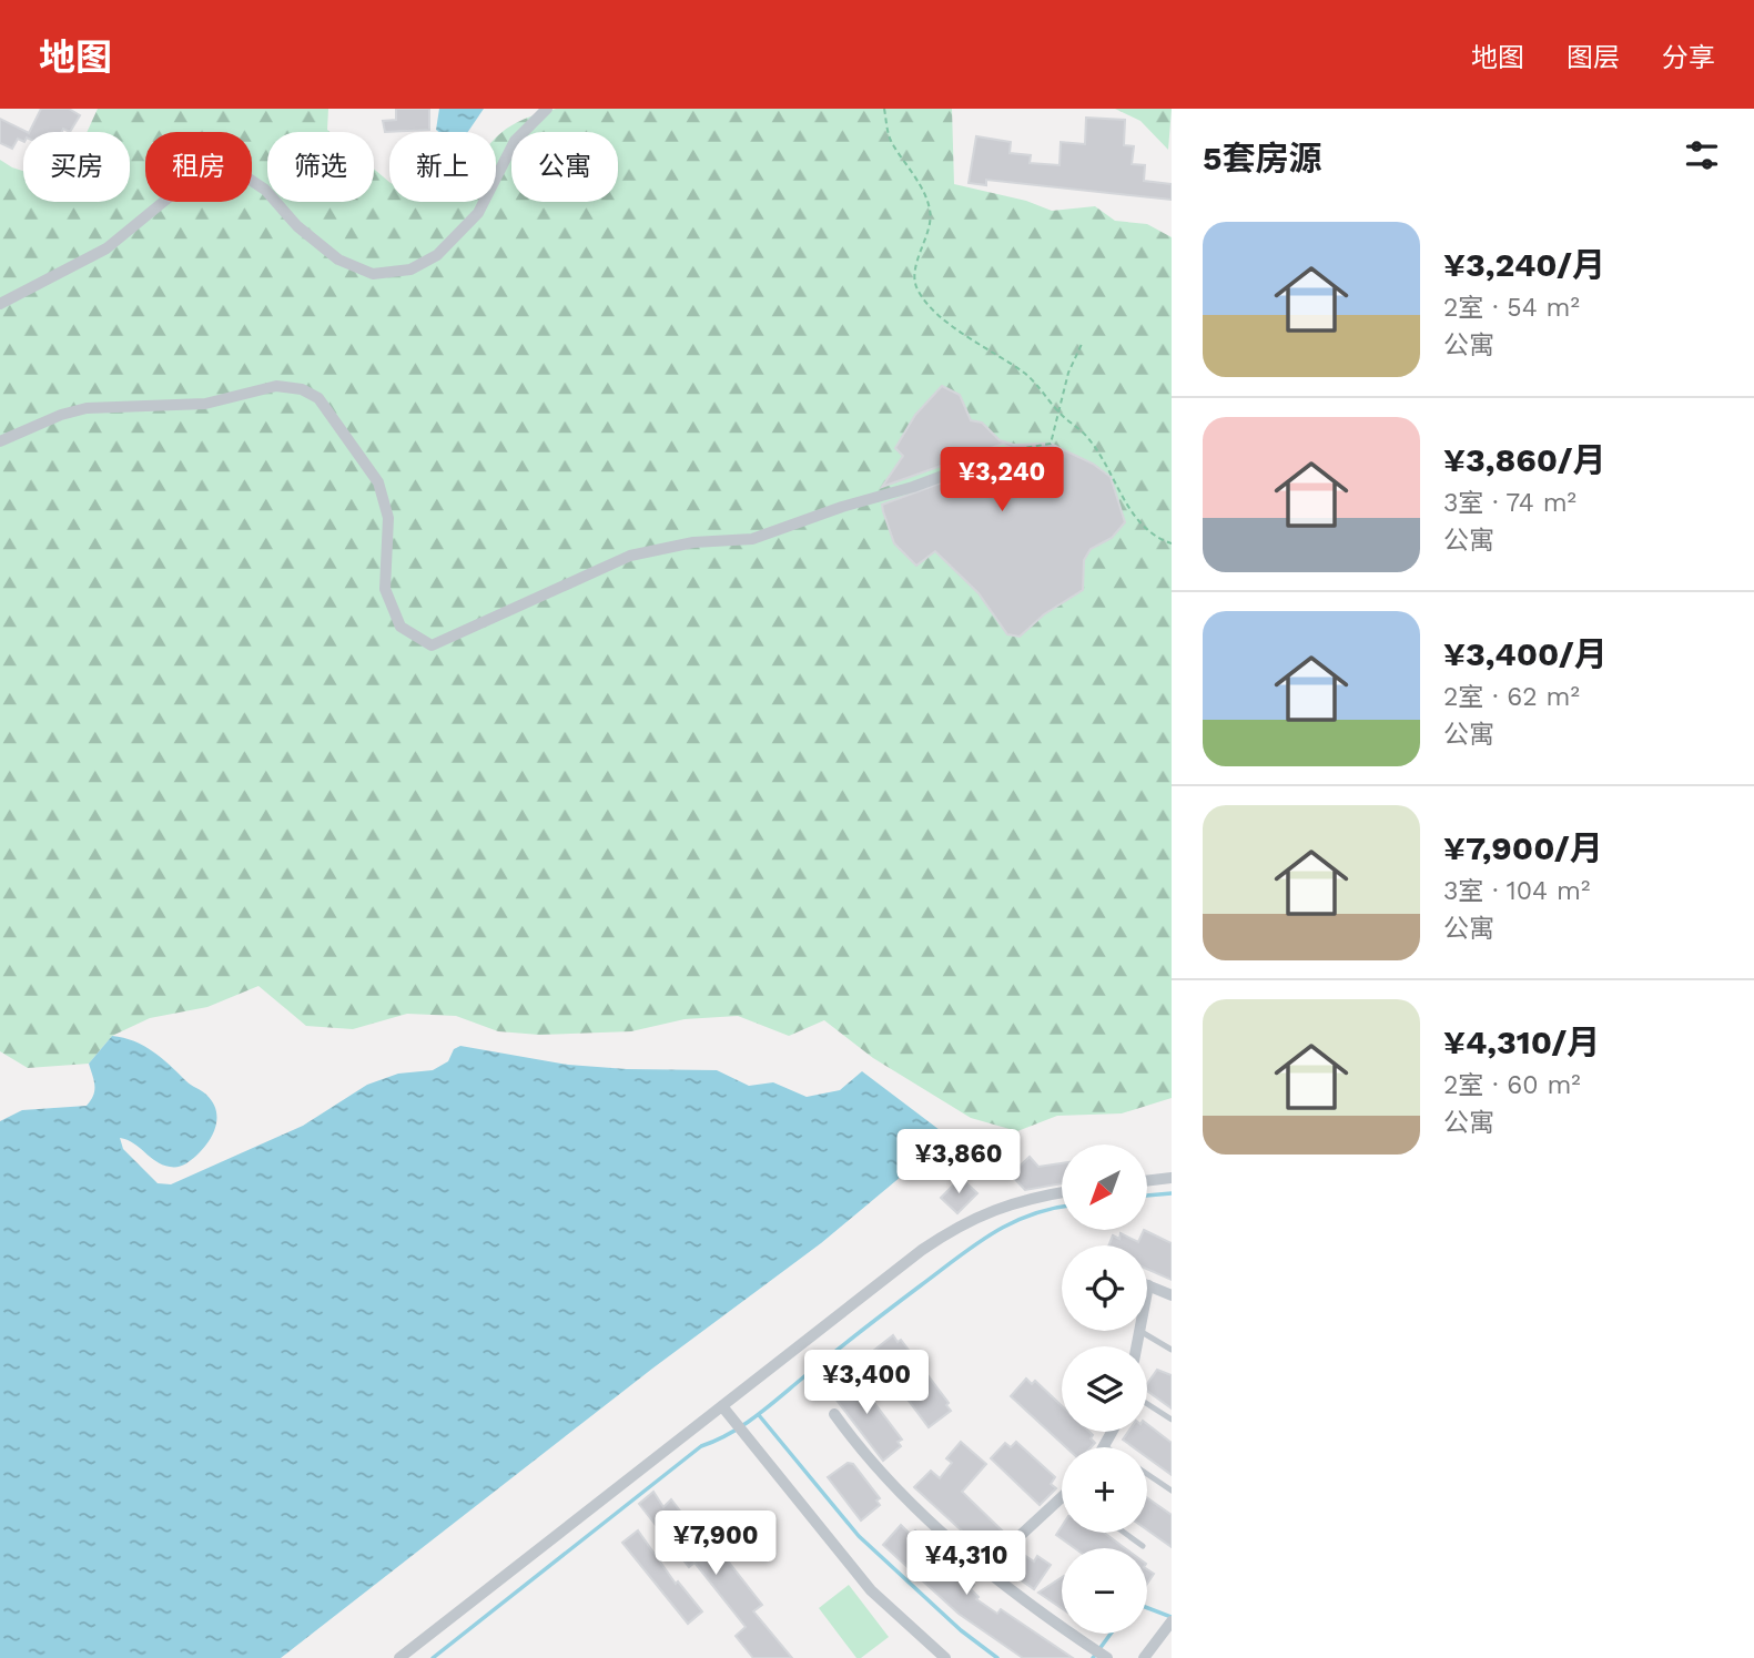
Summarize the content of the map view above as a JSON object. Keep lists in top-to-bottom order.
{
  "north": "bottom left",
  "page": {
    "header": "地图",
    "nav": ["地图", "图层", "分享"],
    "heading": "5套房源",
    "chip": [
      "买房",
      "租房",
      "筛选",
      "新上",
      "公寓"
    ],
    "list": [
      {
        "name": "¥3,240/月",
        "note": "2室 · 54 m² · 公寓"
      },
      {
        "name": "¥3,860/月",
        "note": "3室 · 74 m² · 公寓"
      },
      {
        "name": "¥3,400/月",
        "note": "2室 · 62 m² · 公寓"
      },
      {
        "name": "¥7,900/月",
        "note": "3室 · 104 m² · 公寓"
      },
      {
        "name": "¥4,310/月",
        "note": "2室 · 60 m² · 公寓"
      }
    ],
    "price": [
      "¥3,240",
      "¥3,860",
      "¥3,400",
      "¥7,900",
      "¥4,310"
    ],
    "map_buttons": ["+", "−"]
  }
}
